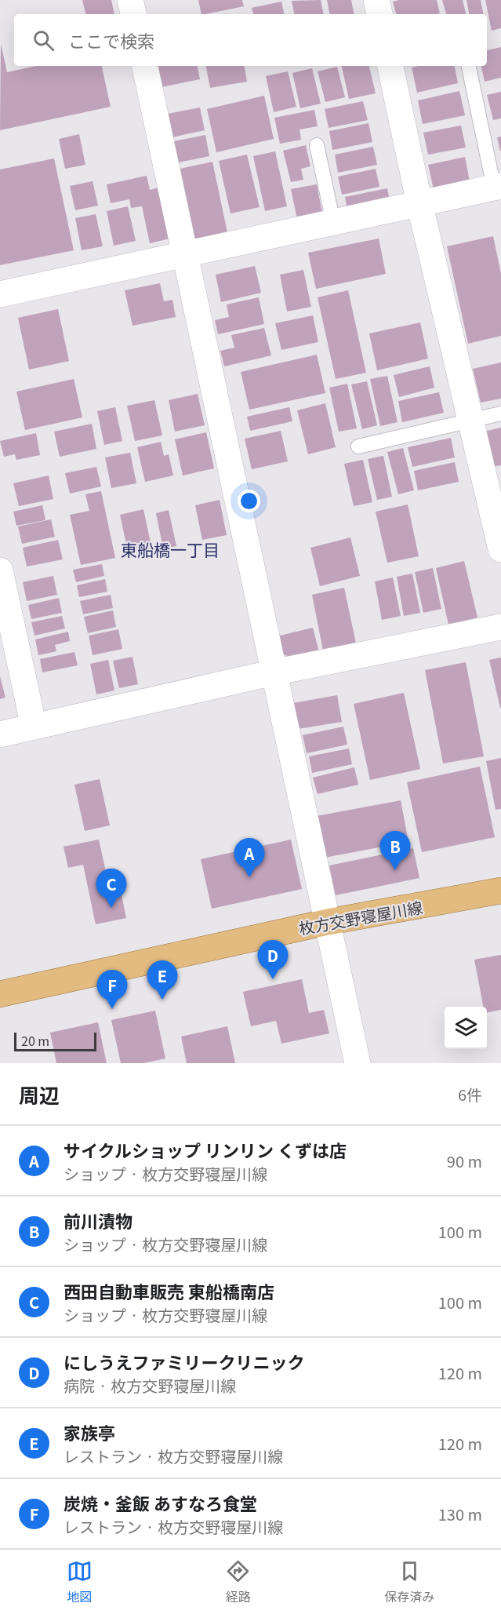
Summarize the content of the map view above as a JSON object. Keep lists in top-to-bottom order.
{
  "streets": {
    "main road": ["枚方交野寝屋川線"]
  },
  "districts": ["東船橋一丁目"],
  "scale_bar": "20 m",
  "page": {
    "search": "ここで検索",
    "pins": [
      "B",
      "A",
      "C",
      "D",
      "E",
      "F"
    ],
    "scale": "20 m",
    "heading": ["周辺", "6件"],
    "list": [
      {
        "mark": "A",
        "name": "サイクルショップ リンリン くずは店",
        "note": "ショップ · 枚方交野寝屋川線",
        "value": "90 m"
      },
      {
        "mark": "B",
        "name": "前川漬物",
        "note": "ショップ · 枚方交野寝屋川線",
        "value": "100 m"
      },
      {
        "mark": "C",
        "name": "西田自動車販売 東船橋南店",
        "note": "ショップ · 枚方交野寝屋川線",
        "value": "100 m"
      },
      {
        "mark": "D",
        "name": "にしうえファミリークリニック",
        "note": "病院 · 枚方交野寝屋川線",
        "value": "120 m"
      },
      {
        "mark": "E",
        "name": "家族亭",
        "note": "レストラン · 枚方交野寝屋川線",
        "value": "120 m"
      },
      {
        "mark": "F",
        "name": "炭焼・釜飯 あすなろ食堂",
        "note": "レストラン · 枚方交野寝屋川線",
        "value": "130 m"
      }
    ],
    "nav": ["地図", "経路", "保存済み"]
  }
}
